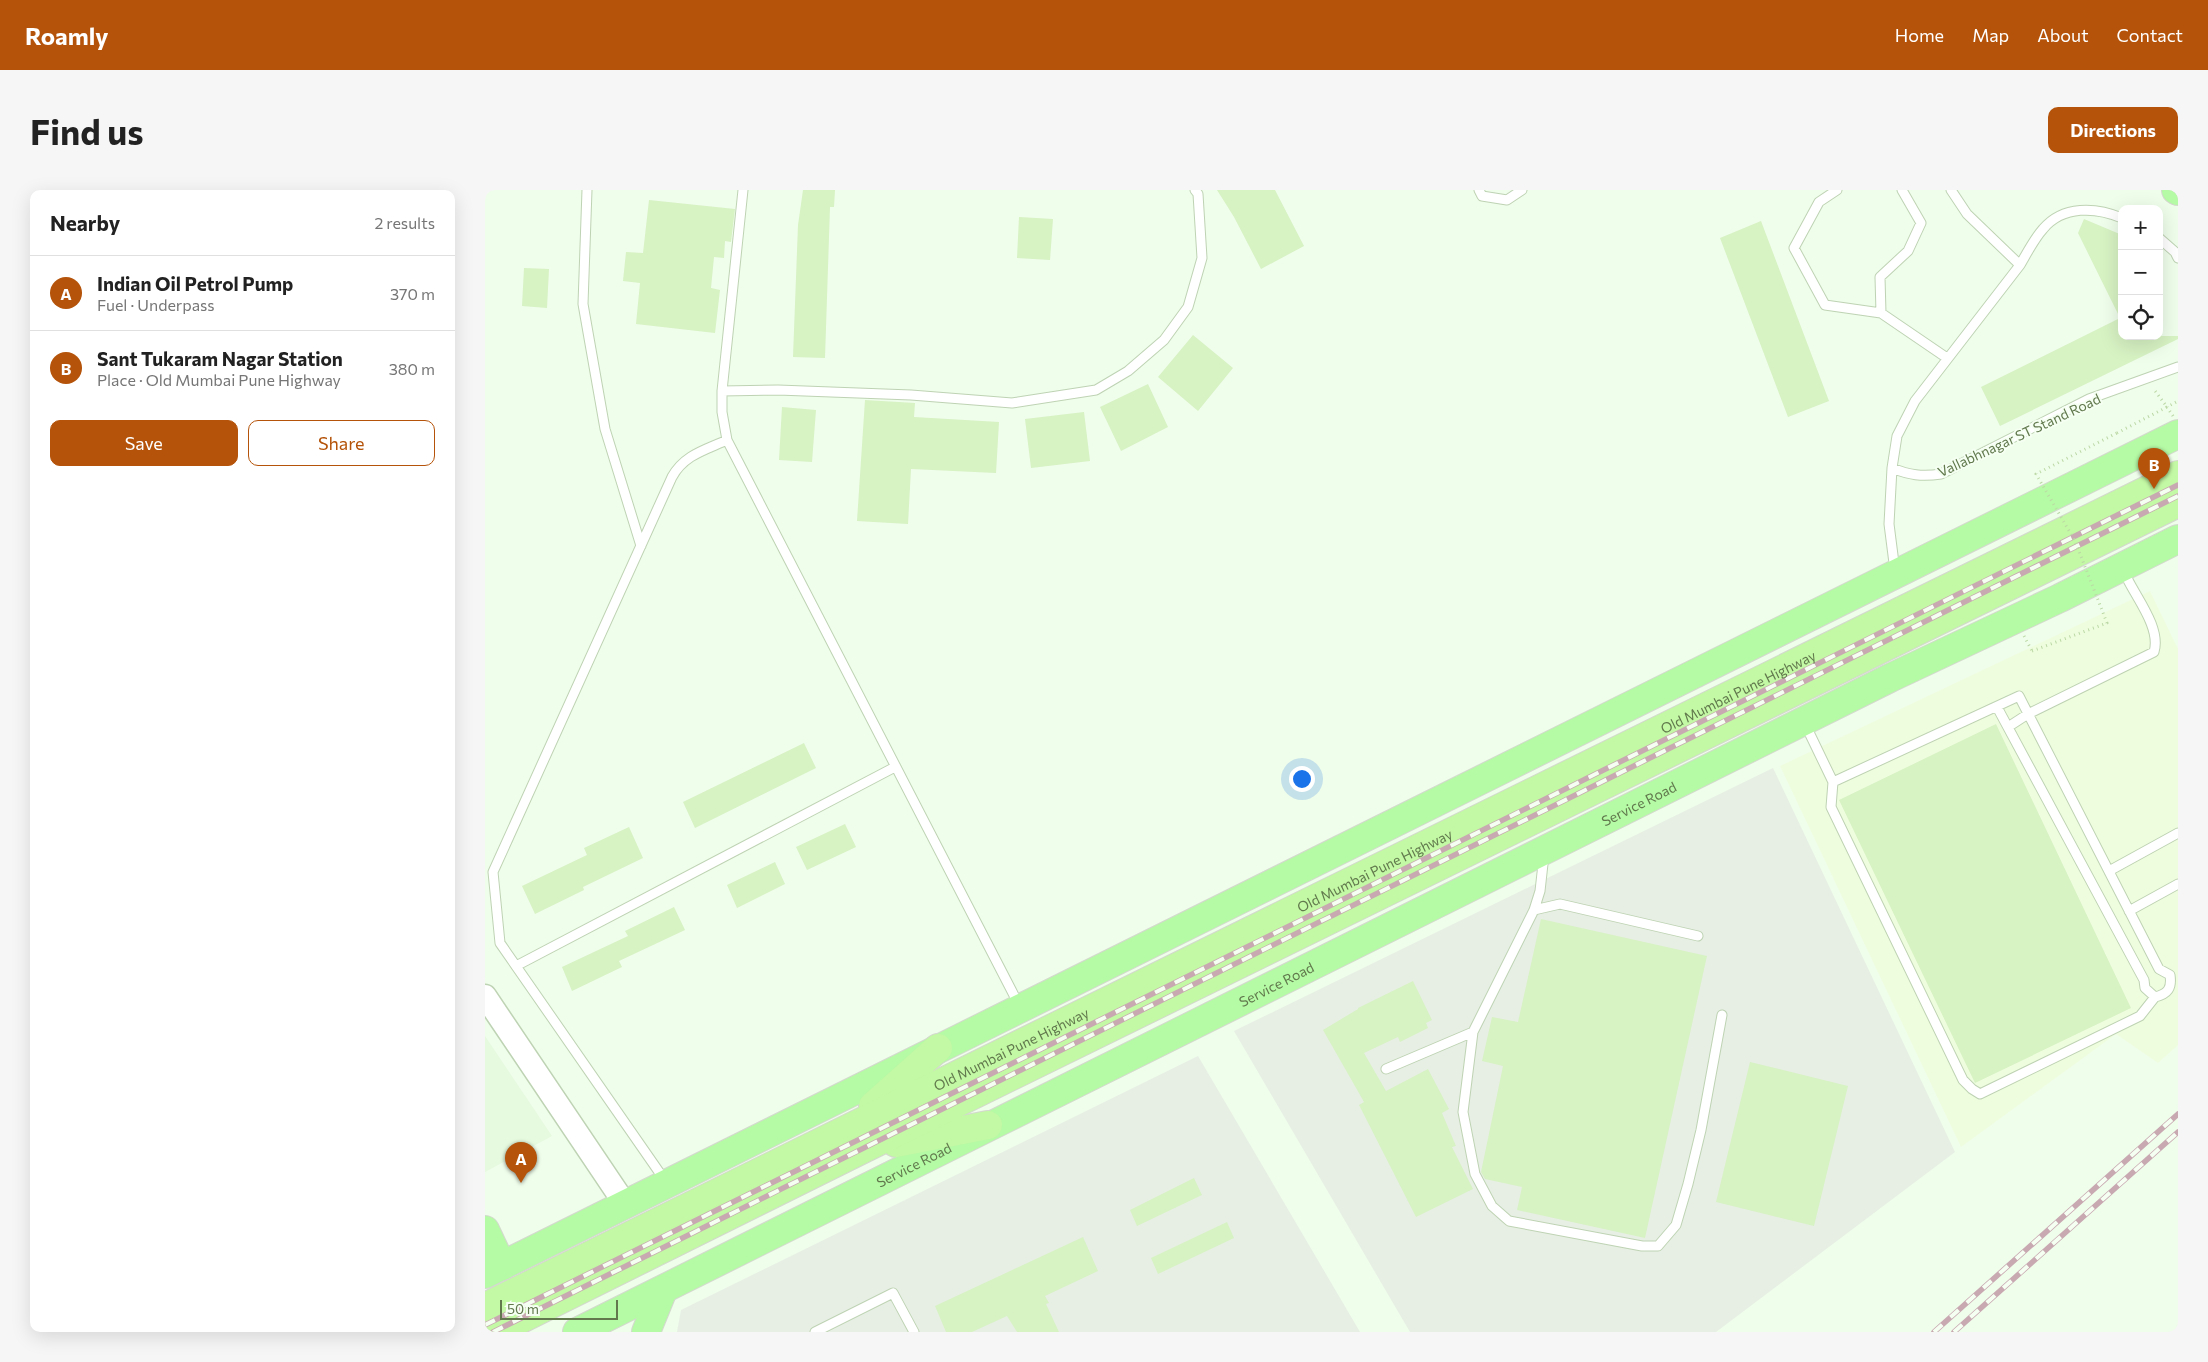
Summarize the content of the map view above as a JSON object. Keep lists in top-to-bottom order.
{
  "streets": {
    "highway": ["Old Mumbai Pune Highway"],
    "main road": ["Service Road"],
    "lane": ["Vallabhnagar ST Stand Road"]
  },
  "scale_bar": "50 m",
  "page": {
    "header": "Roamly",
    "nav": [
      "Home",
      "Map",
      "About",
      "Contact"
    ],
    "buttons": [
      "Directions",
      ["Save", "Share"]
    ],
    "title": "Find us",
    "heading": ["Nearby", "2 results"],
    "map_buttons": ["+", "−"],
    "list": [
      {
        "mark": "A",
        "name": "Indian Oil Petrol Pump",
        "note": "Fuel · Underpass",
        "value": "370 m"
      },
      {
        "mark": "B",
        "name": "Sant Tukaram Nagar Station",
        "note": "Place · Old Mumbai Pune Highway",
        "value": "380 m"
      }
    ],
    "pins": ["B", "A"],
    "scale": "50 m"
  }
}
